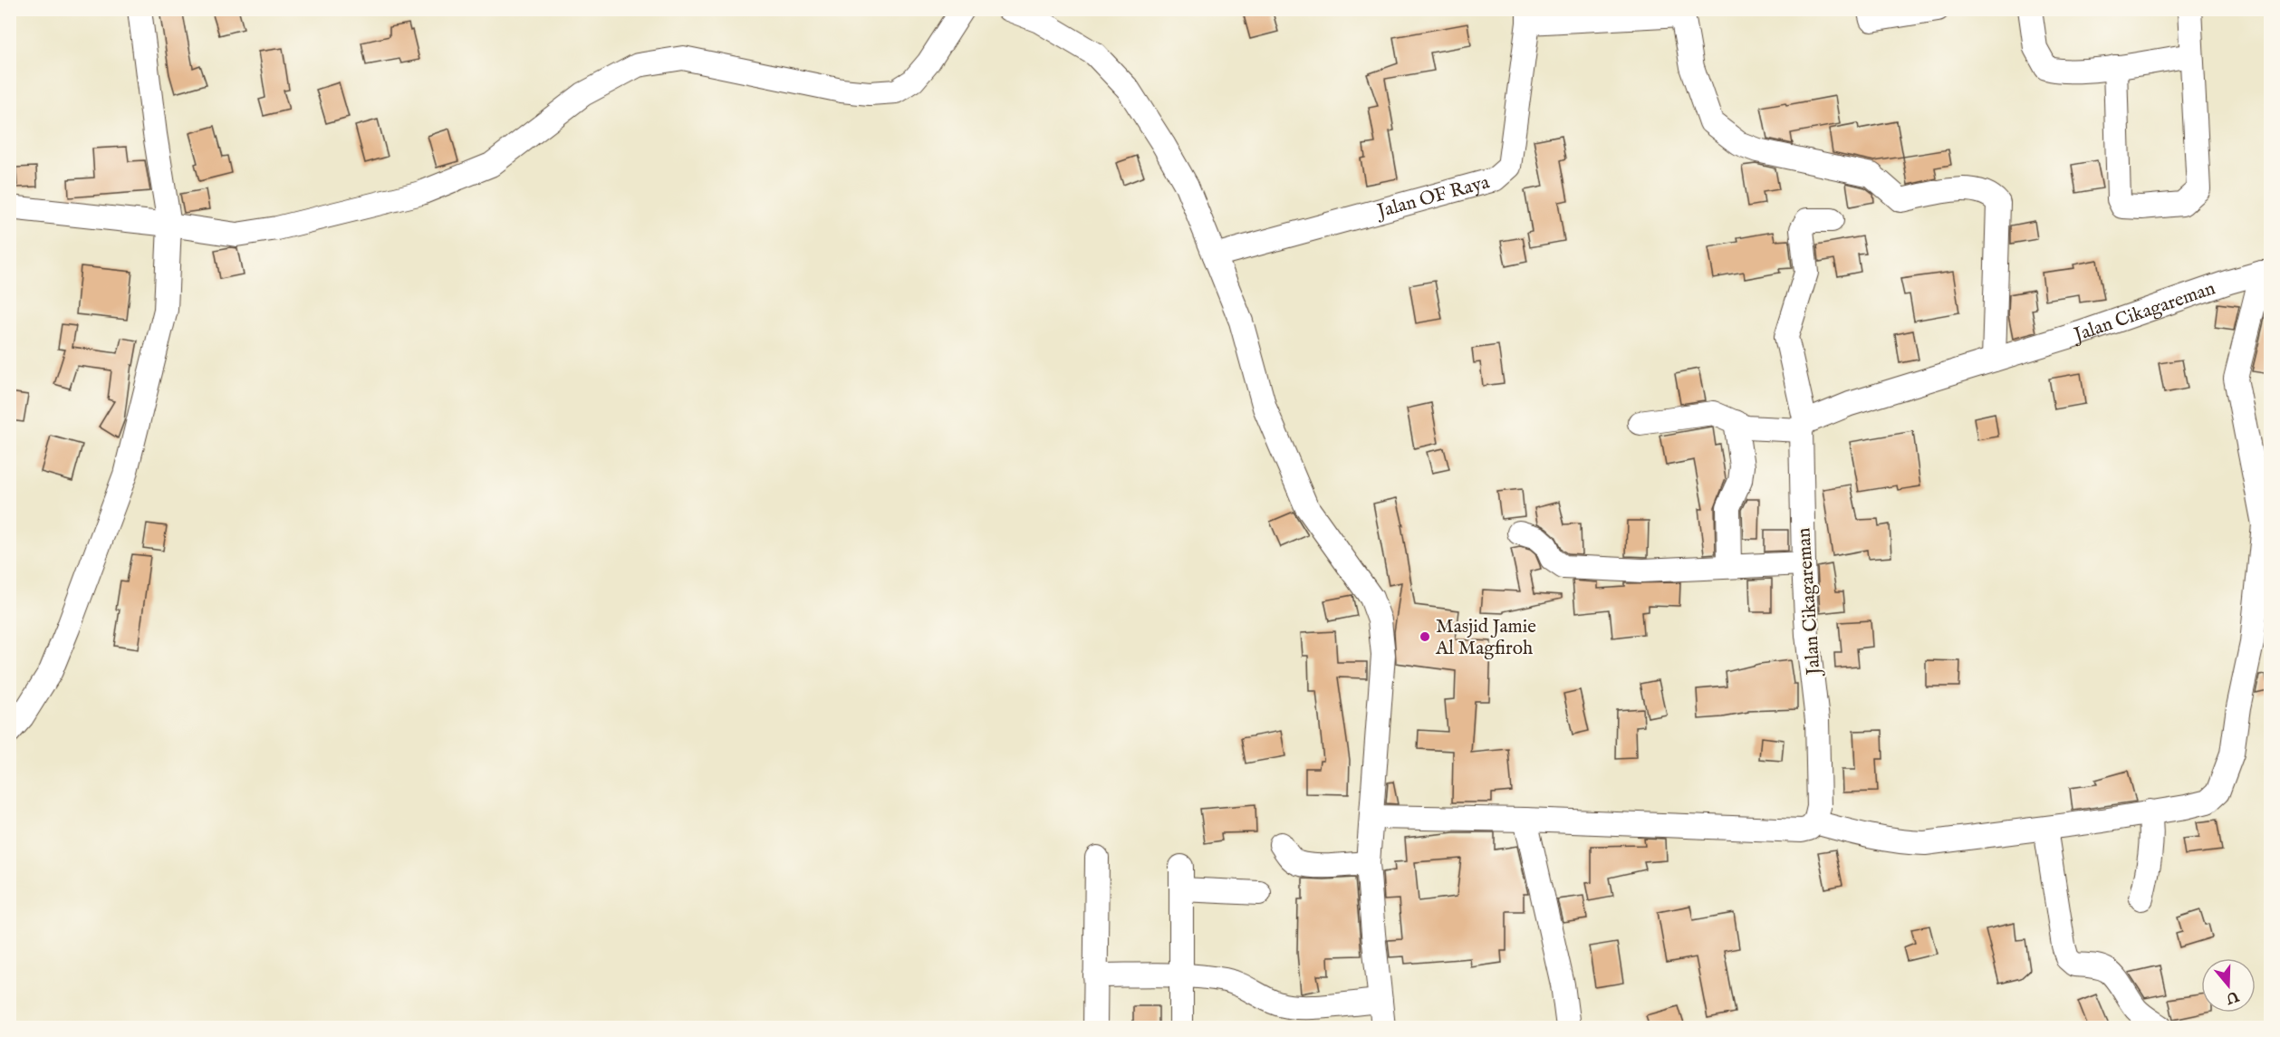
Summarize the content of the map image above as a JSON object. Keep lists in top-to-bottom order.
{
  "streets": {
    "street": ["Jalan OF Raya", "Jalan Cikagareman"]
  },
  "places": ["Masjid Jamie Al Magfiroh"],
  "north": "bottom"
}
